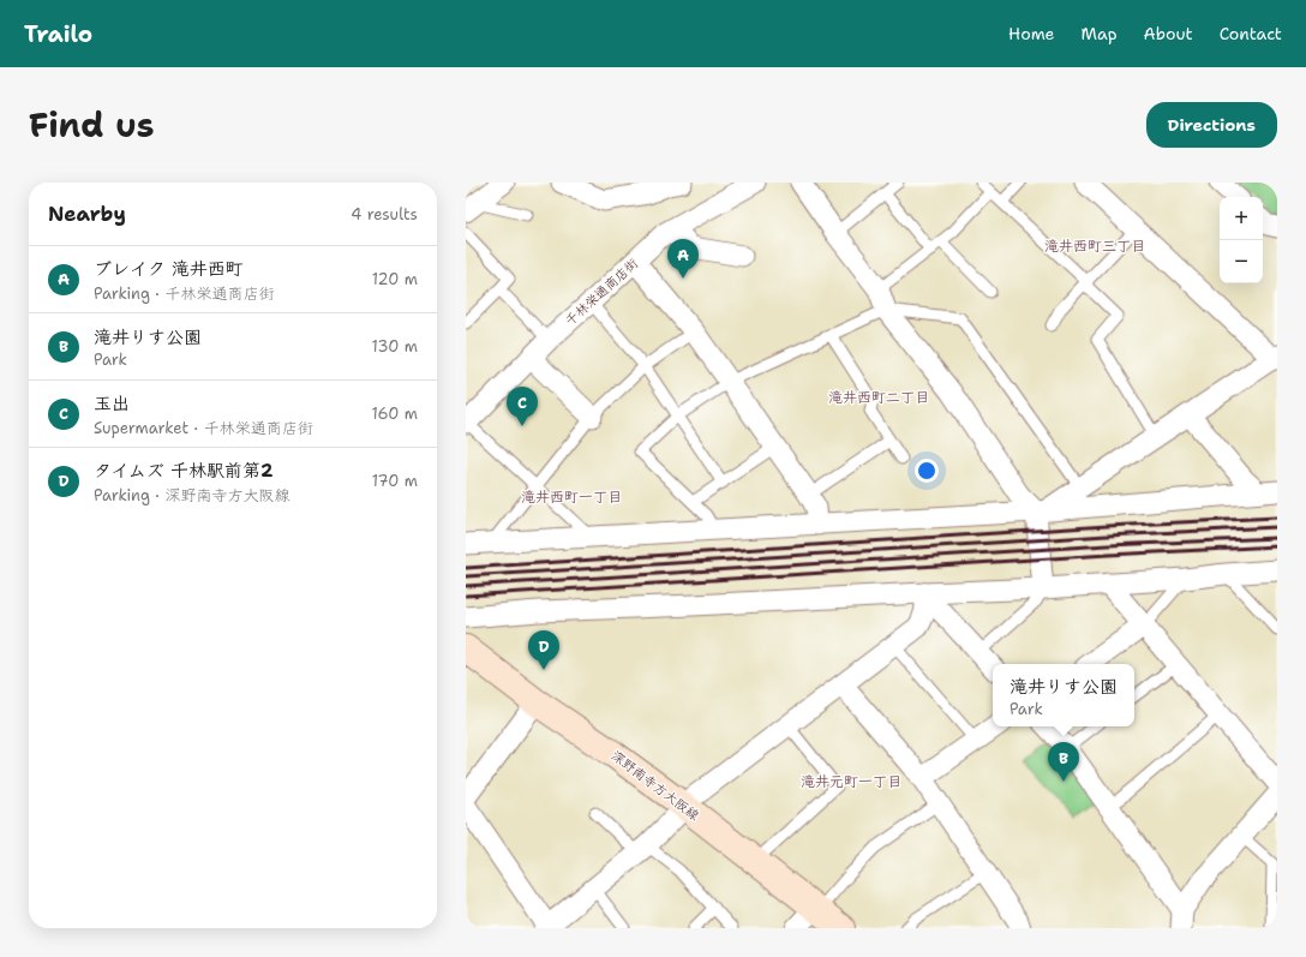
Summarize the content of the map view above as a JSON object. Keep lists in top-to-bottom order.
{
  "streets": {
    "main road": ["深野南寺方大阪線"],
    "street": ["千林栄通商店街"]
  },
  "districts": [
    "滝井西町三丁目",
    "滝井西町二丁目",
    "滝井西町一丁目",
    "滝井元町一丁目"
  ],
  "page": {
    "header": "Trailo",
    "nav": [
      "Home",
      "Map",
      "About",
      "Contact"
    ],
    "title": "Find us",
    "buttons": "Directions",
    "heading": ["Nearby", "4 results"],
    "map_buttons": ["+", "−"],
    "pins": [
      "A",
      "C",
      "D",
      "B"
    ],
    "list": [
      {
        "mark": "A",
        "name": "ブレイク 滝井西町",
        "note": "Parking · 千林栄通商店街",
        "value": "120 m"
      },
      {
        "mark": "B",
        "name": "滝井りす公園",
        "note": "Park",
        "value": "130 m"
      },
      {
        "mark": "C",
        "name": "玉出",
        "note": "Supermarket · 千林栄通商店街",
        "value": "160 m"
      },
      {
        "mark": "D",
        "name": "タイムズ 千林駅前第2",
        "note": "Parking · 深野南寺方大阪線",
        "value": "170 m"
      }
    ],
    "popup": ["滝井りす公園", "Park"]
  }
}
